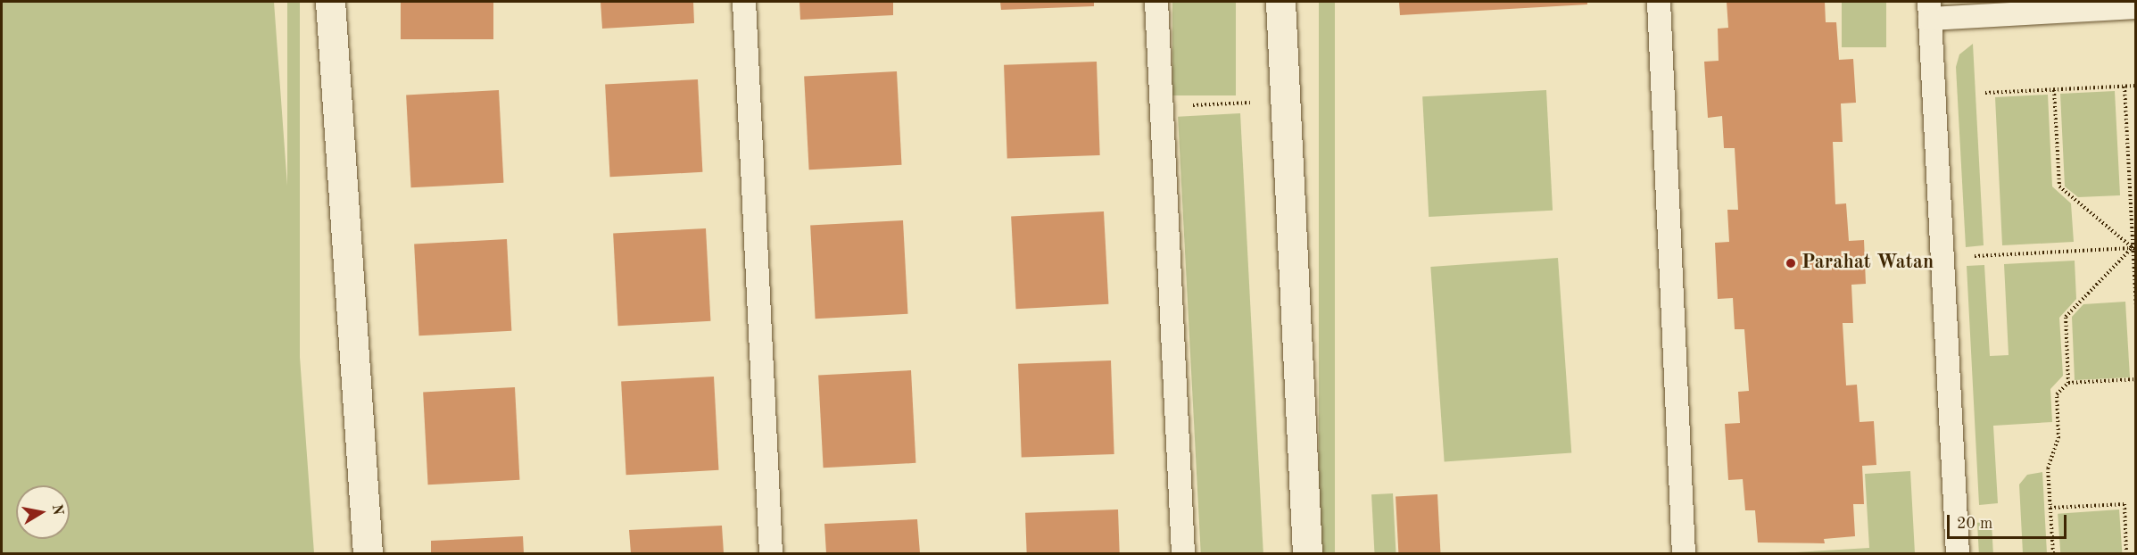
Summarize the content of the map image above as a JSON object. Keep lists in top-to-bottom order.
{
  "places": ["Parahat Watan"],
  "scale_bar": "20 m",
  "north": "right"
}
